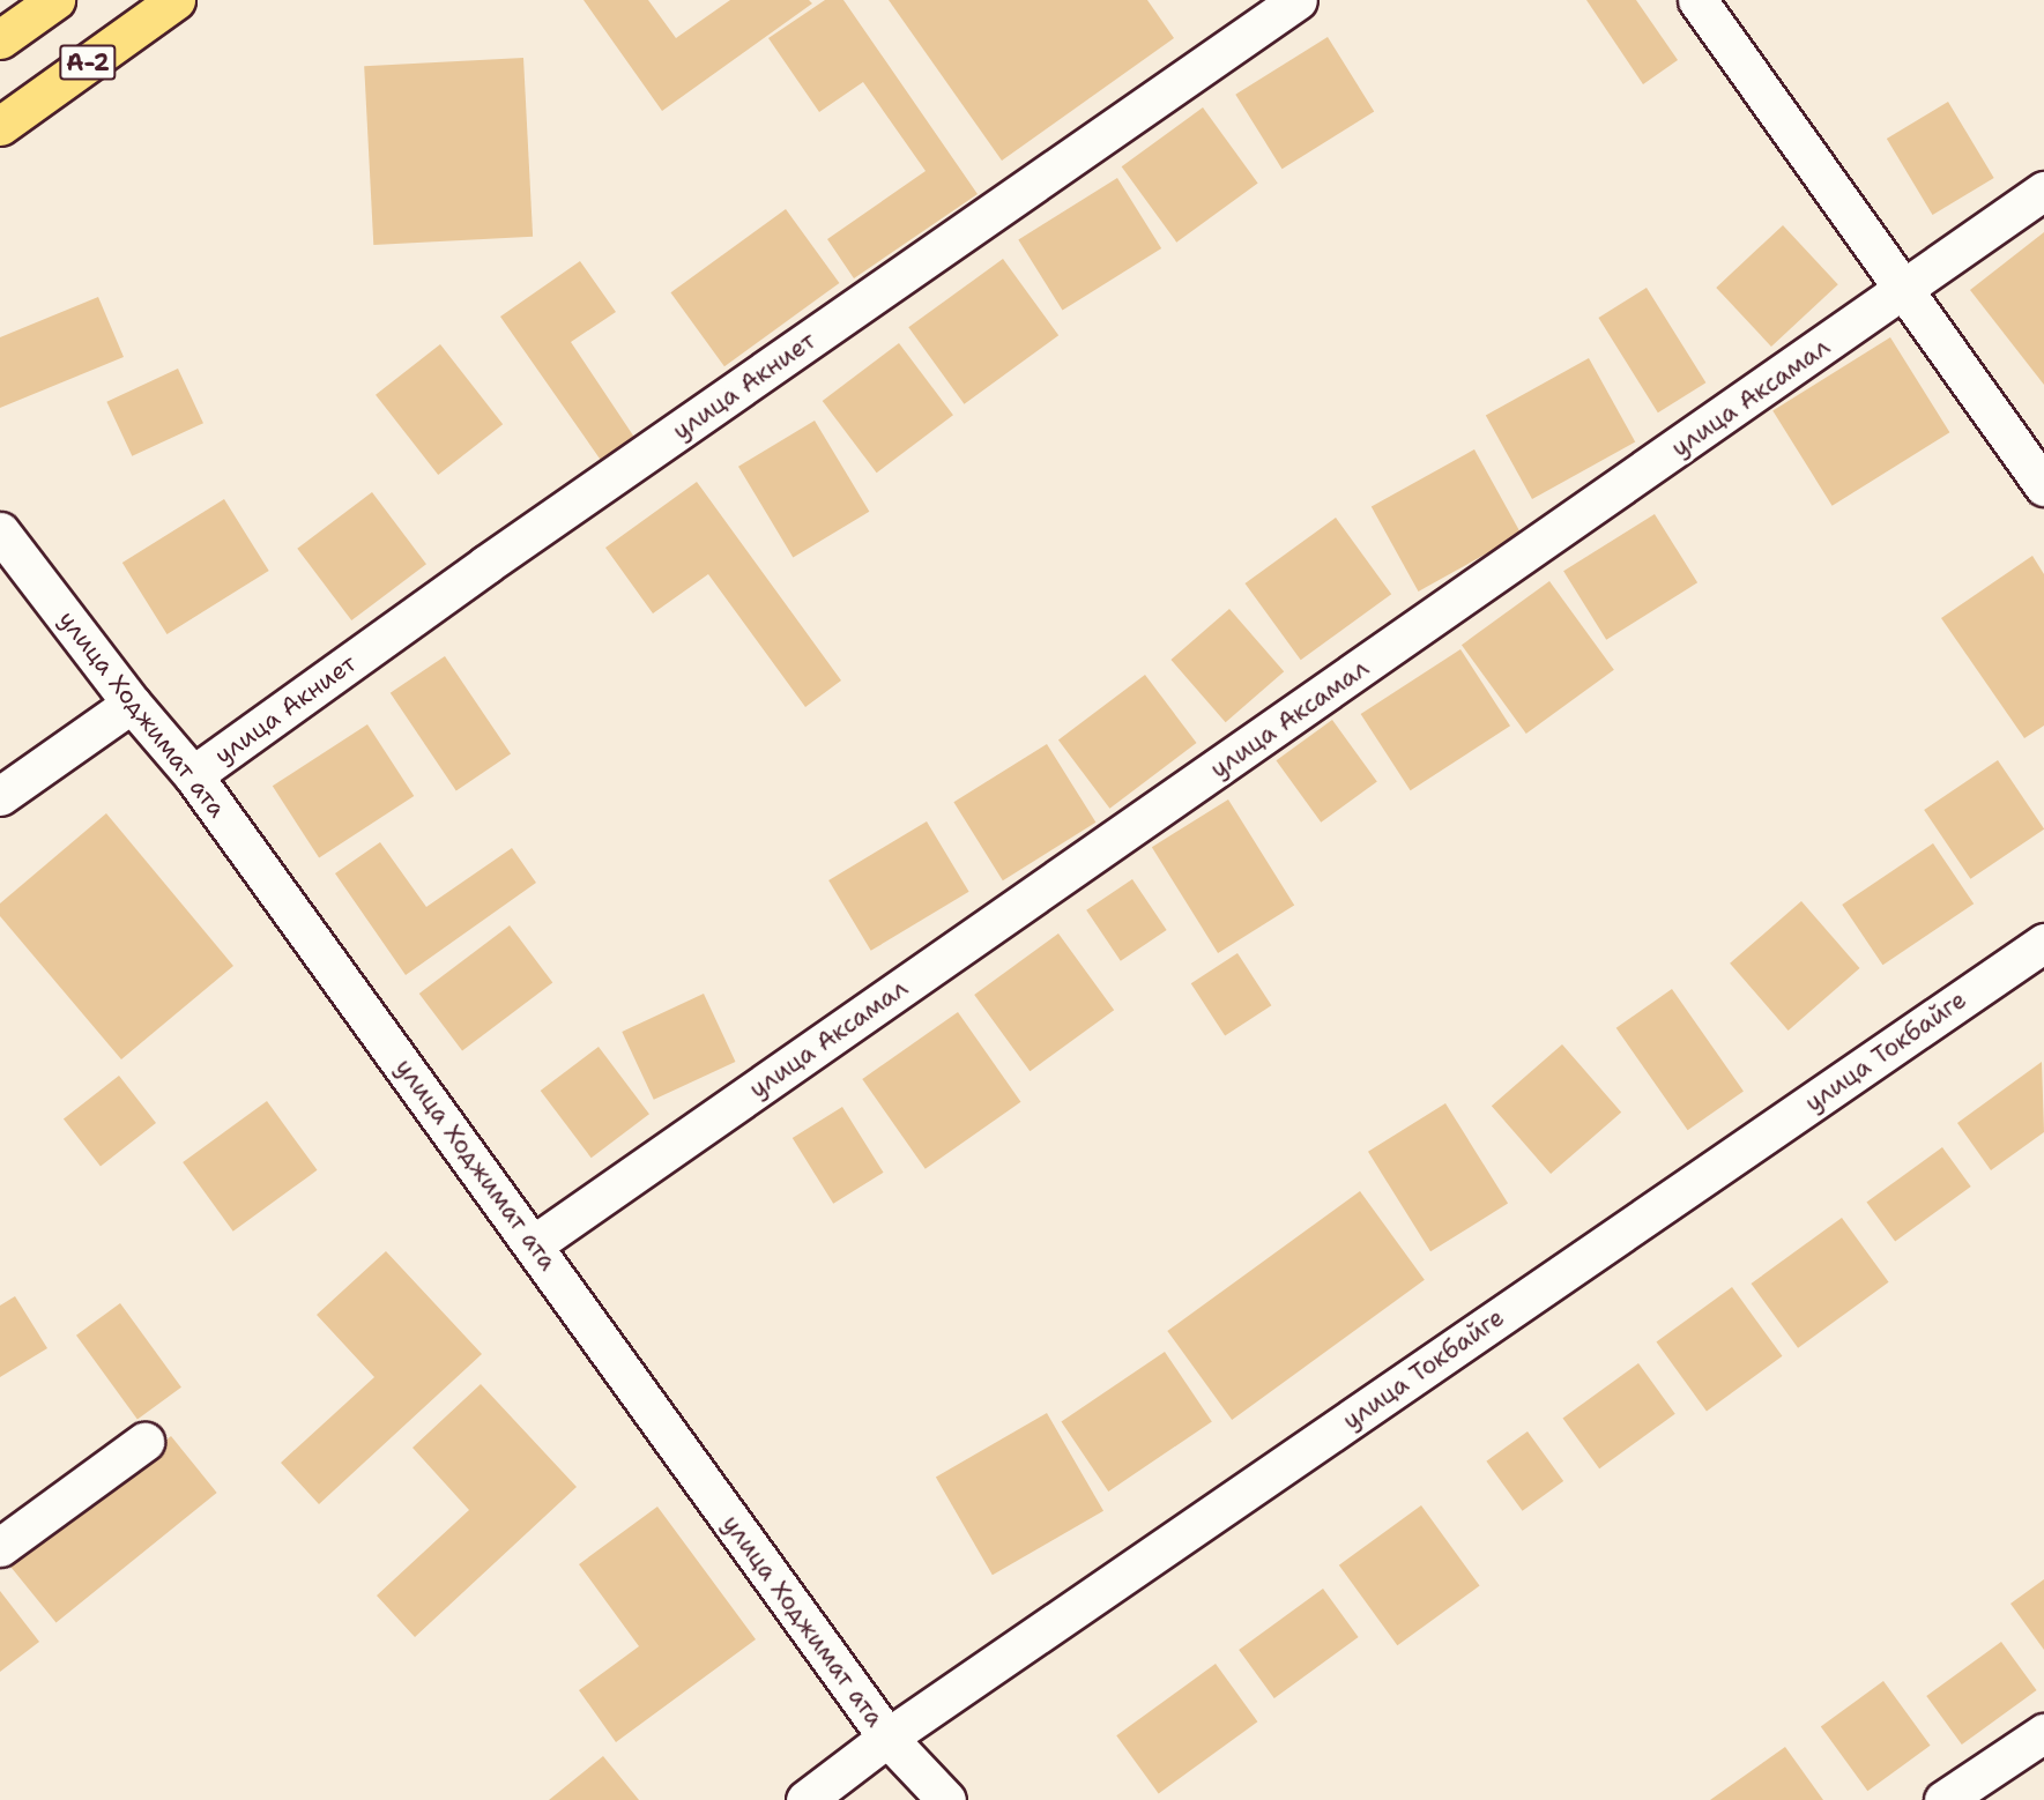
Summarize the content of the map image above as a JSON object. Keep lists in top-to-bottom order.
{
  "streets": {
    "highway": ["A-2"],
    "street": [
      "улица Акниет",
      "улица Аксамал",
      "улица Ходжимат ата",
      "улица Токбайге"
    ]
  },
  "crossings": [
    ["улица Акниет", "улица Ходжимат ата"],
    ["улица Аксамал", "улица Ходжимат ата"],
    ["улица Ходжимат ата", "улица Токбайге"]
  ]
}
